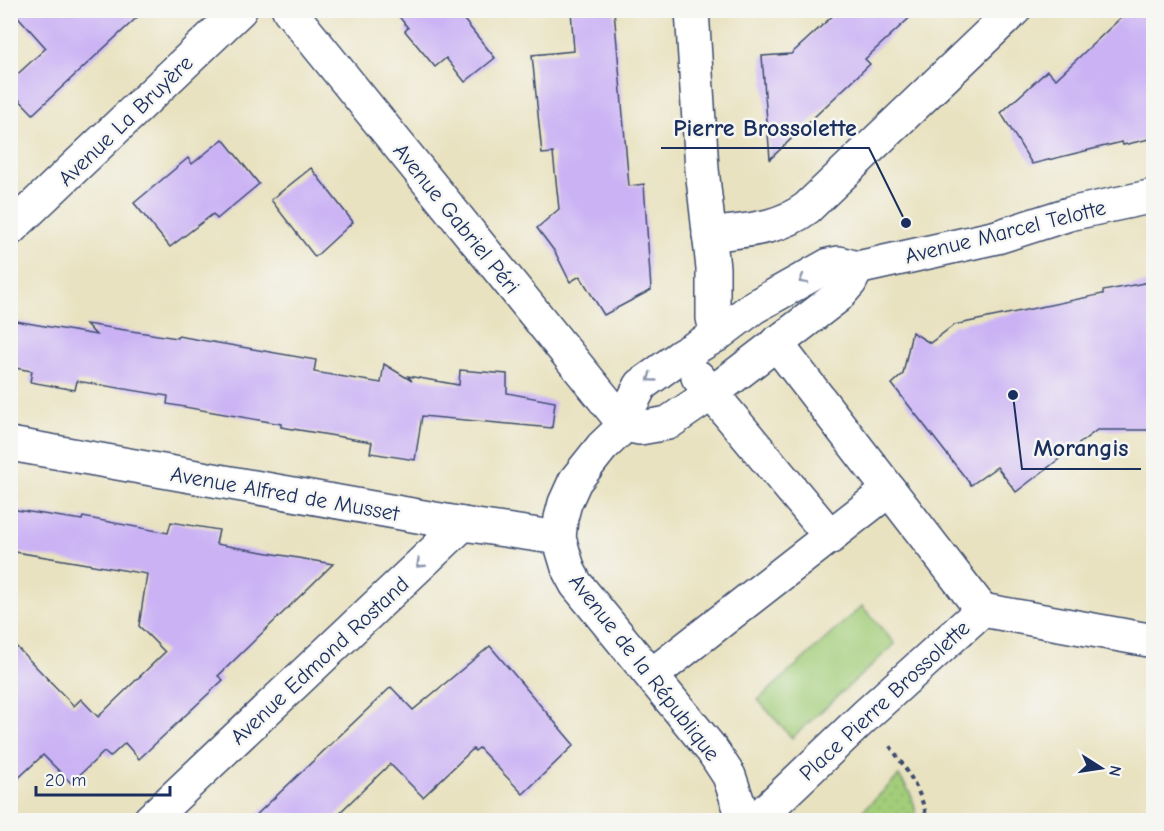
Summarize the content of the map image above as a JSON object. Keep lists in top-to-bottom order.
{
  "streets": {
    "street": [
      "Avenue La Bruyère",
      "Avenue Gabriel Péri",
      "Avenue Marcel Telotte",
      "Avenue Alfred de Musset",
      "Avenue Edmond Rostand",
      "Avenue de la République",
      "Place Pierre Brossolette"
    ]
  },
  "crossings": [
    ["Avenue Gabriel Péri", "Avenue de la République"],
    ["Avenue Marcel Telotte", "Avenue de la République"],
    ["Avenue Alfred de Musset", "Avenue Edmond Rostand"],
    ["Avenue Alfred de Musset", "Avenue de la République"]
  ],
  "one_way": ["Avenue Edmond Rostand"],
  "places": ["Pierre Brossolette", "Morangis"],
  "scale_bar": "20 m",
  "north": "right"
}
